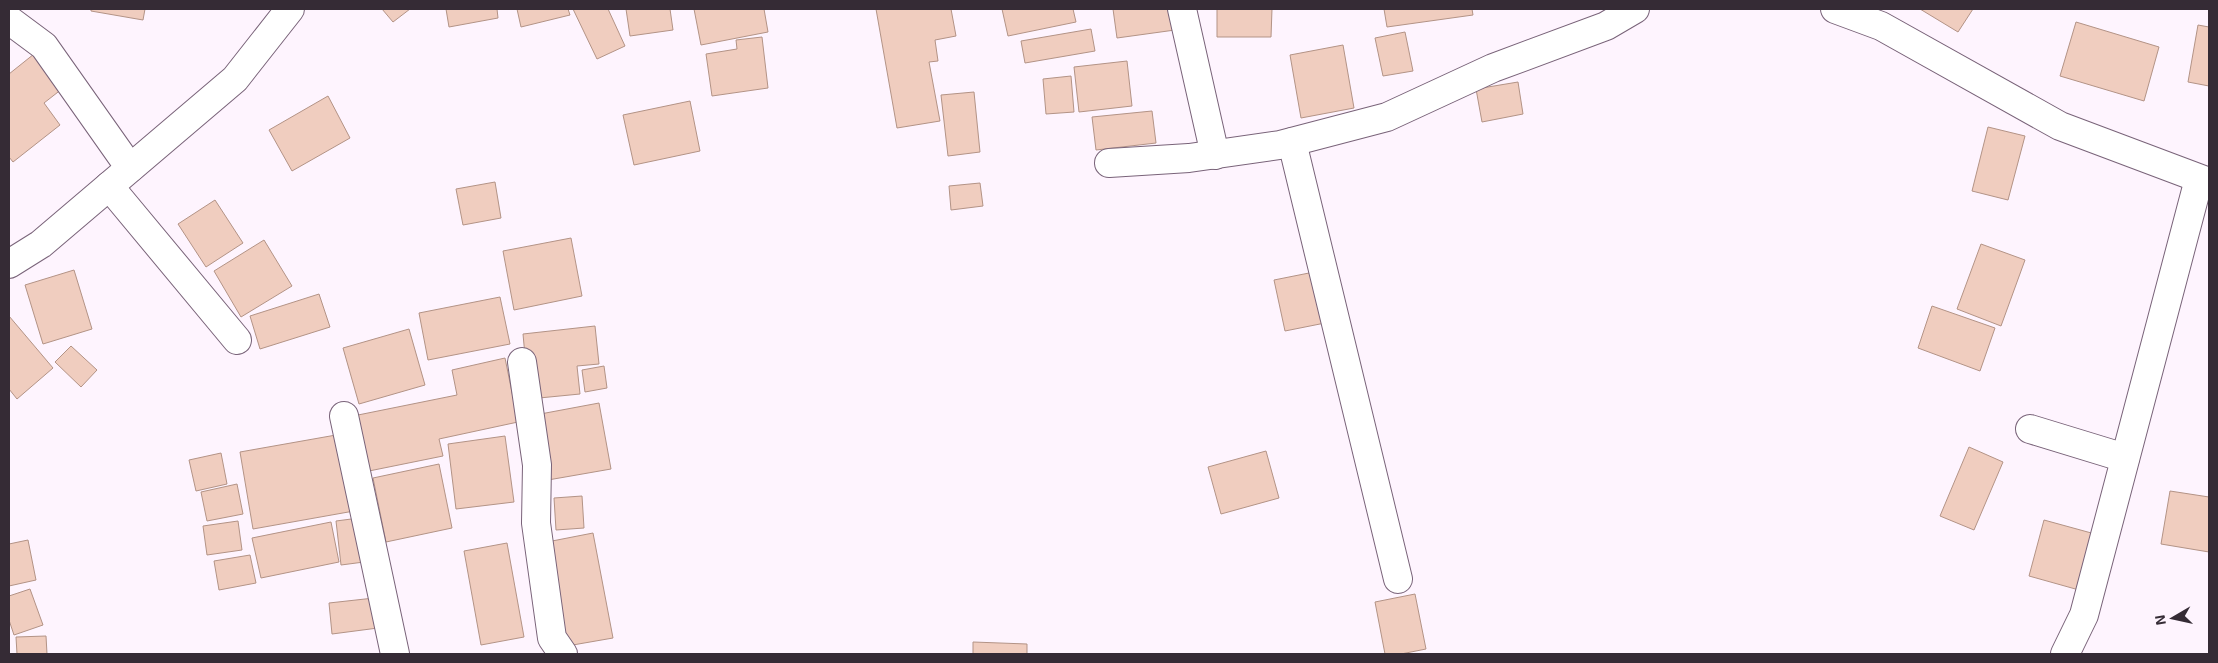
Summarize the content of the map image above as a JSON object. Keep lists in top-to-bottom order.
{
  "north": "left"
}
